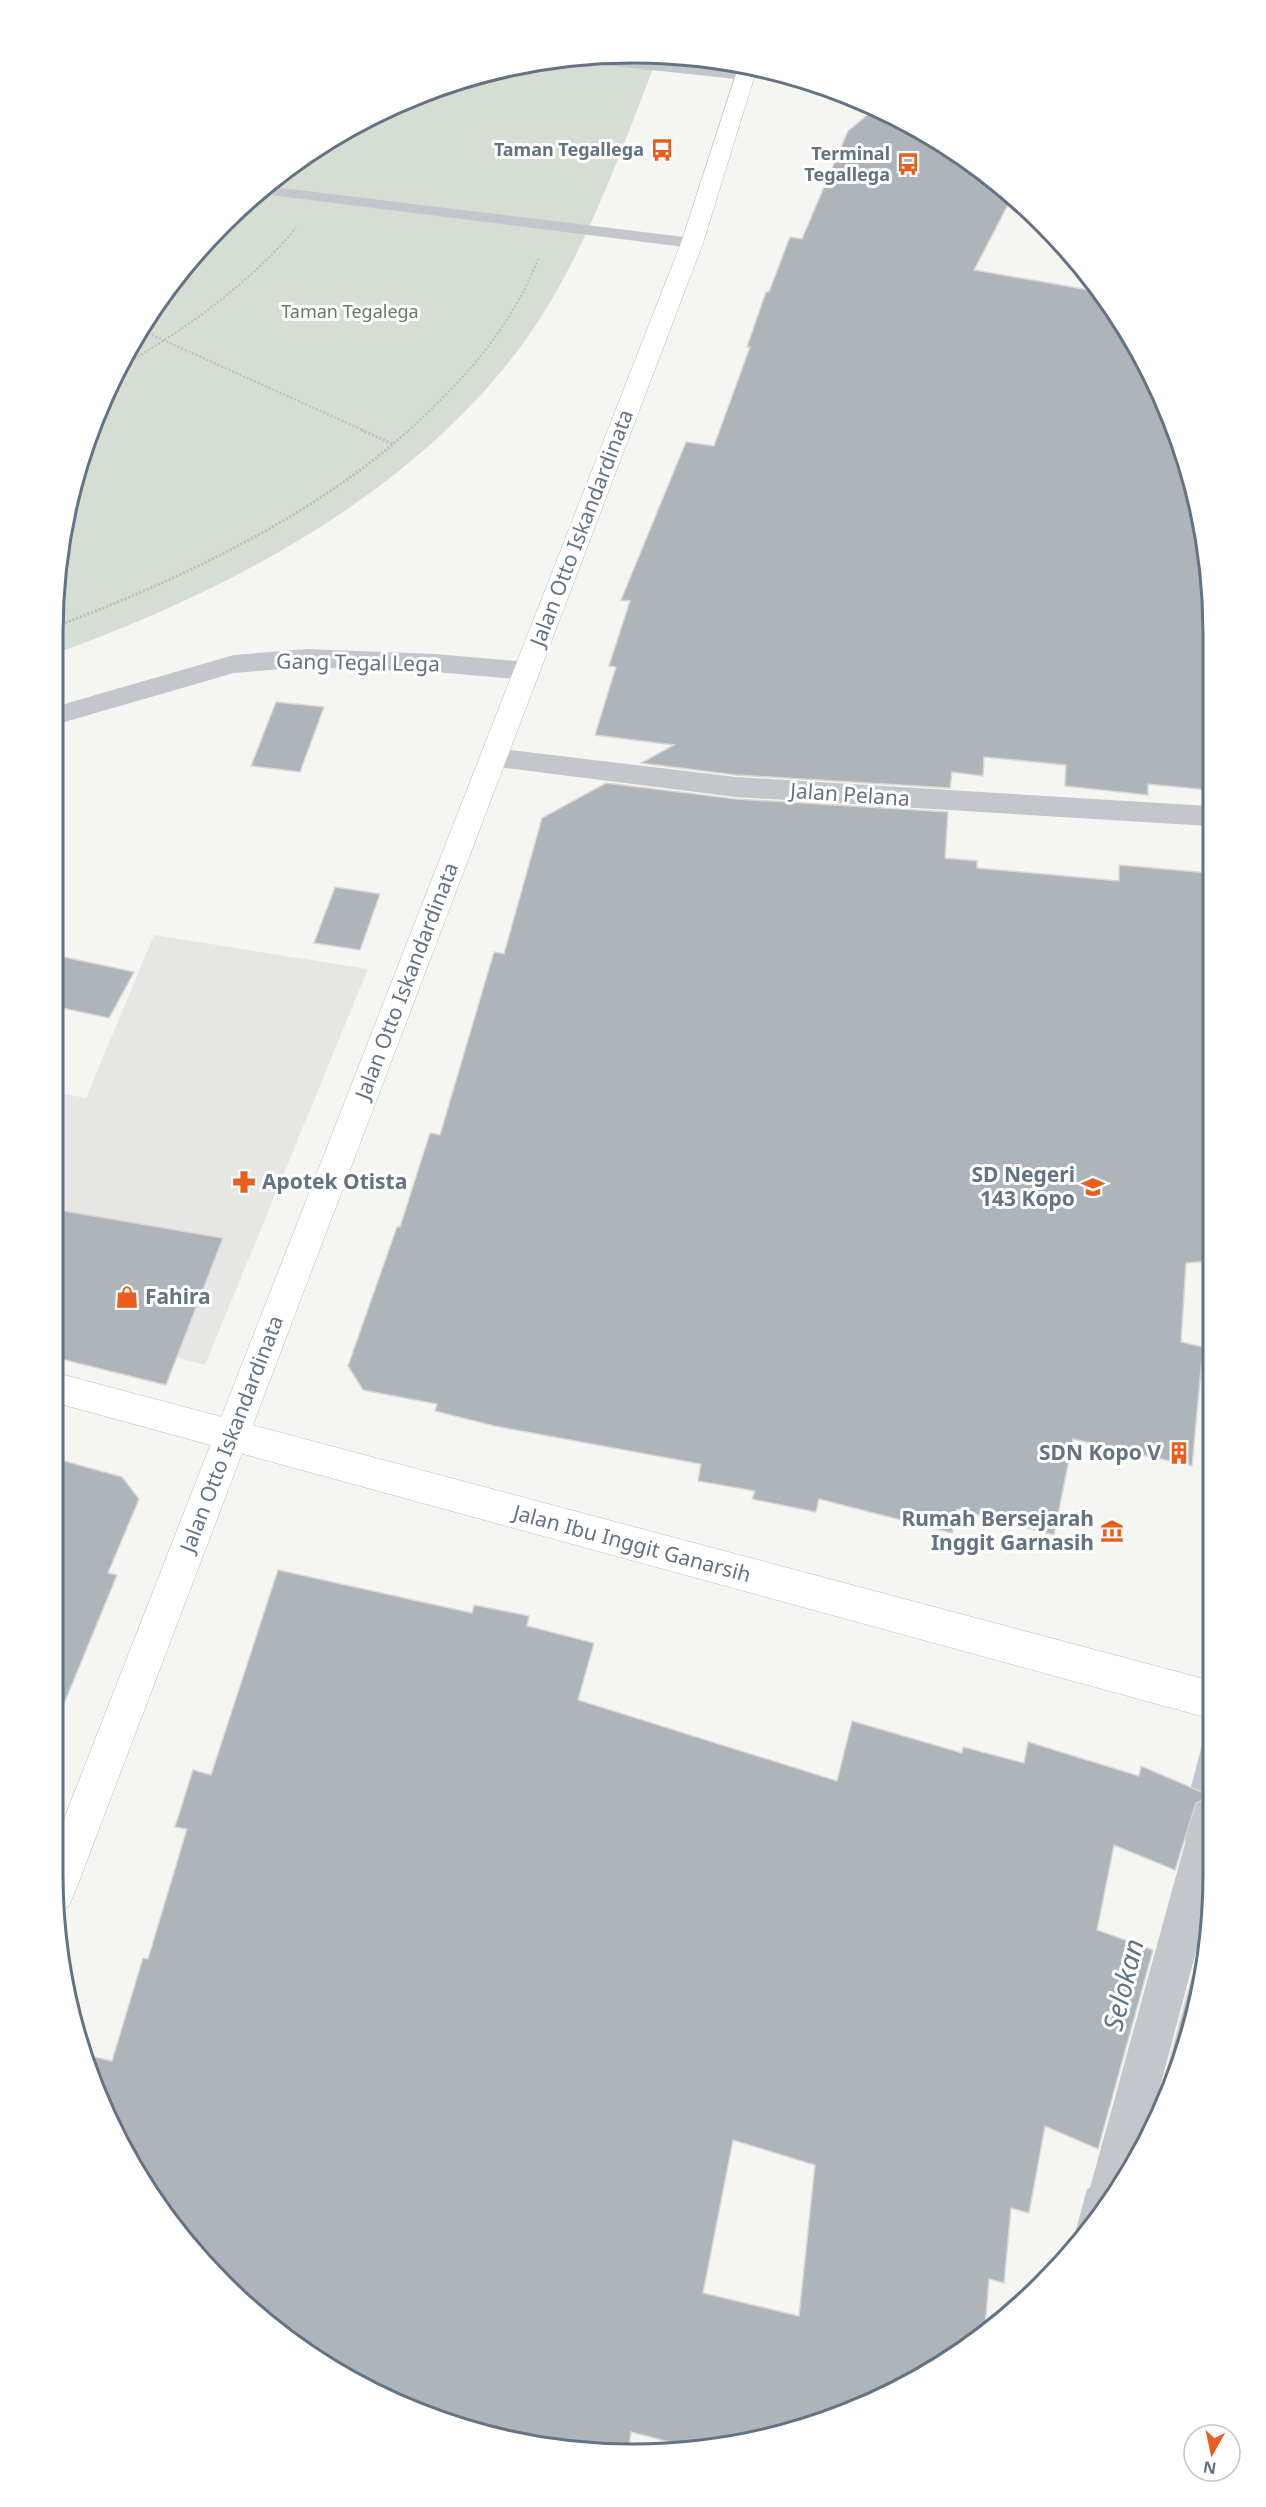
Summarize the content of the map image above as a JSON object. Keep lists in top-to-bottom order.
{
  "streets": {
    "main road": ["Jalan Otto Iskandardinata", "Jalan Ibu Inggit Ganarsih"],
    "street": ["Gang Tegal Lega", "Jalan Pelana"]
  },
  "crossings": [
    ["Jalan Otto Iskandardinata", "Gang Tegal Lega"],
    ["Jalan Otto Iskandardinata", "Jalan Pelana"],
    ["Jalan Otto Iskandardinata", "Jalan Ibu Inggit Ganarsih"]
  ],
  "water": ["Selokan"],
  "parks": ["Taman Tegalega"],
  "places": {
    "bus stop": ["Taman Tegallega", "Terminal Tegallega"],
    "pharmacy": ["Apotek Otista"],
    "school or university": ["SD Negeri 143 Kopo"],
    "shop": ["Fahira"],
    "building": ["SDN Kopo V"],
    "museum": ["Rumah Bersejarah Inggit Garnasih"]
  },
  "north": "bottom"
}
